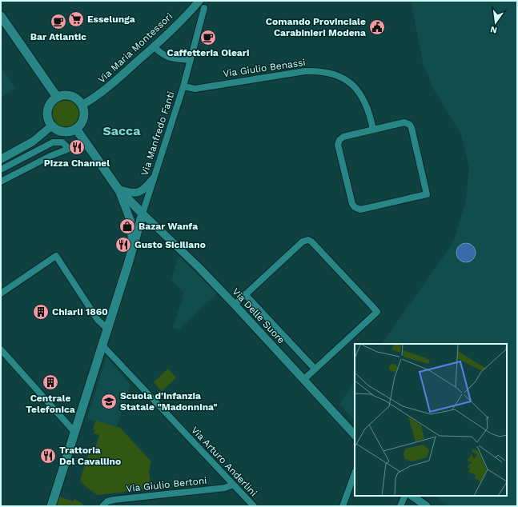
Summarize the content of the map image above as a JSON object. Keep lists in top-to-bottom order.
{
  "streets": {
    "street": [
      "Via Maria Montessori",
      "Via Giulio Benassi",
      "Via Manfredo Fanti",
      "Via Delle Suore",
      "Via Arturo Anderlini",
      "Via Giulio Bertoni"
    ]
  },
  "crossings": [
    ["Via Giulio Benassi", "Via Manfredo Fanti"],
    ["Via Manfredo Fanti", "Via Delle Suore"],
    ["Via Arturo Anderlini", "Via Giulio Bertoni"]
  ],
  "districts": ["Sacca"],
  "places": {
    "supermarket": ["Esselunga"],
    "cafe": ["Bar Atlantic", "Caffetteria Oleari"],
    "public building": ["Comando Provinciale Carabinieri Modena"],
    "restaurant": ["Pizza Channel", "Gusto Siciliano", "Trattoria Del Cavallino"],
    "shop": ["Bazar Wanfa"],
    "building": ["Chiarli 1860", "Centrale Telefonica"],
    "school or university": ["Scuola d'Infanzia Statale \"Madonnina\""]
  },
  "north": "bottom"
}
